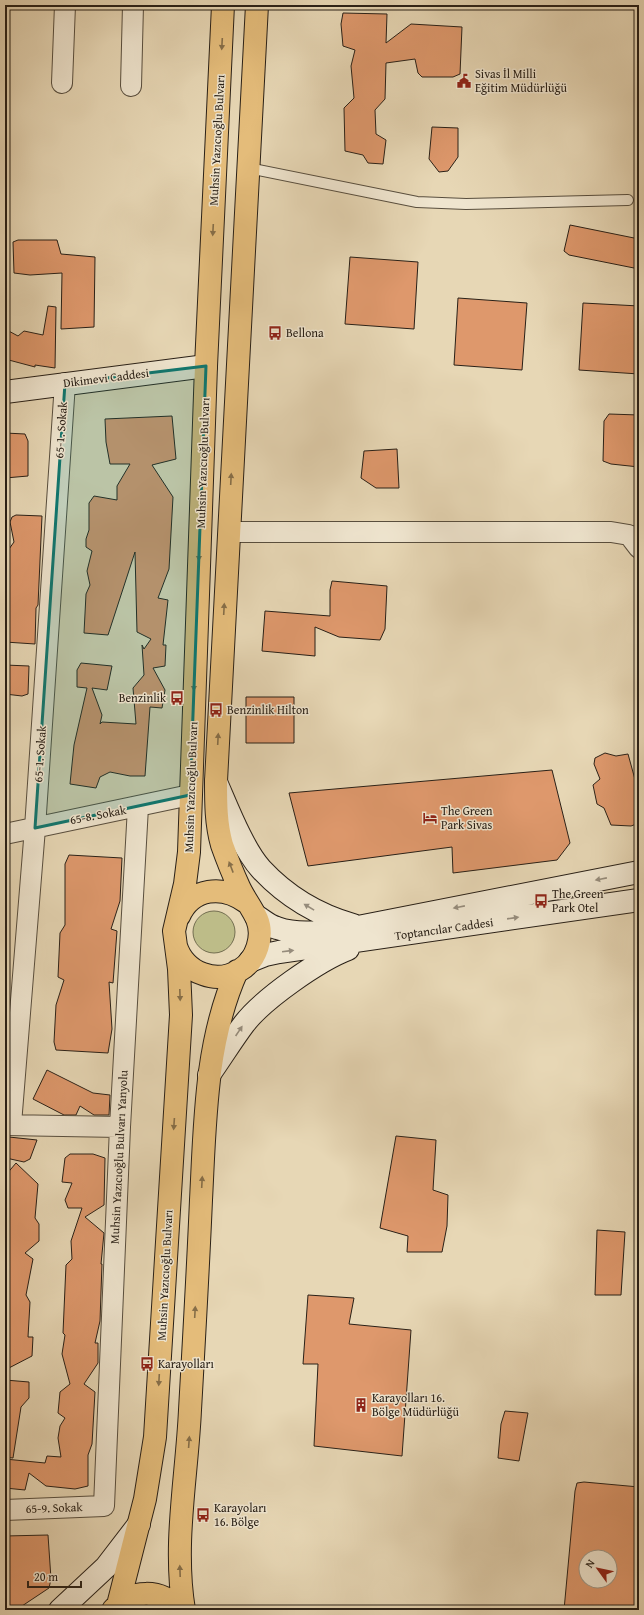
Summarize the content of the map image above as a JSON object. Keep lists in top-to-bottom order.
{
  "streets": {
    "main road": ["Muhsin Yazıcıoğlu Bulvarı"],
    "street": [
      "Dikimevi Caddesi",
      "65-1. Sokak",
      "65-8. Sokak",
      "Toptancılar Caddesi",
      "Muhsin Yazıcıoğlu Bulvarı Yanyolu",
      "65-9. Sokak"
    ]
  },
  "crossings": [
    ["Muhsin Yazıcıoğlu Bulvarı", "Dikimevi Caddesi"],
    ["Muhsin Yazıcıoğlu Bulvarı", "65-8. Sokak"],
    ["Muhsin Yazıcıoğlu Bulvarı", "Toptancılar Caddesi"],
    ["Dikimevi Caddesi", "65-1. Sokak"],
    ["65-1. Sokak", "65-8. Sokak"],
    ["65-8. Sokak", "Muhsin Yazıcıoğlu Bulvarı Yanyolu"],
    ["Muhsin Yazıcıoğlu Bulvarı Yanyolu", "65-9. Sokak"]
  ],
  "places": {
    "public building": ["Sivas İl Milli Eğitim Müdürlüğü"],
    "bus stop": [
      "Bellona",
      "Benzinlik",
      "Benzinlik Hilton",
      "The Green Park Otel",
      "Karayolları",
      "Karayoları 16. Bölge"
    ],
    "hotel": ["The Green Park Sivas"],
    "building": ["Karayolları 16. Bölge Müdürlüğü"]
  },
  "scale_bar": "20 m",
  "north": "top left"
}
